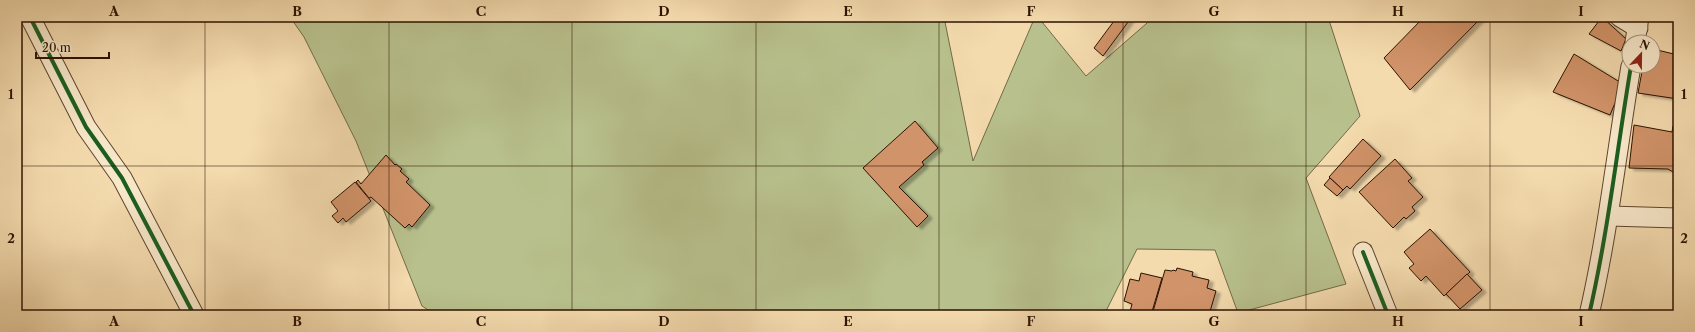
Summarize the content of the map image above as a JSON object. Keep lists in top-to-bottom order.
{
  "scale_bar": "20 m",
  "north": "top",
  "grid": {
    "columns": [
      "A",
      "B",
      "C",
      "D",
      "E",
      "F",
      "G",
      "H",
      "I"
    ],
    "rows": ["1", "2"]
  }
}
